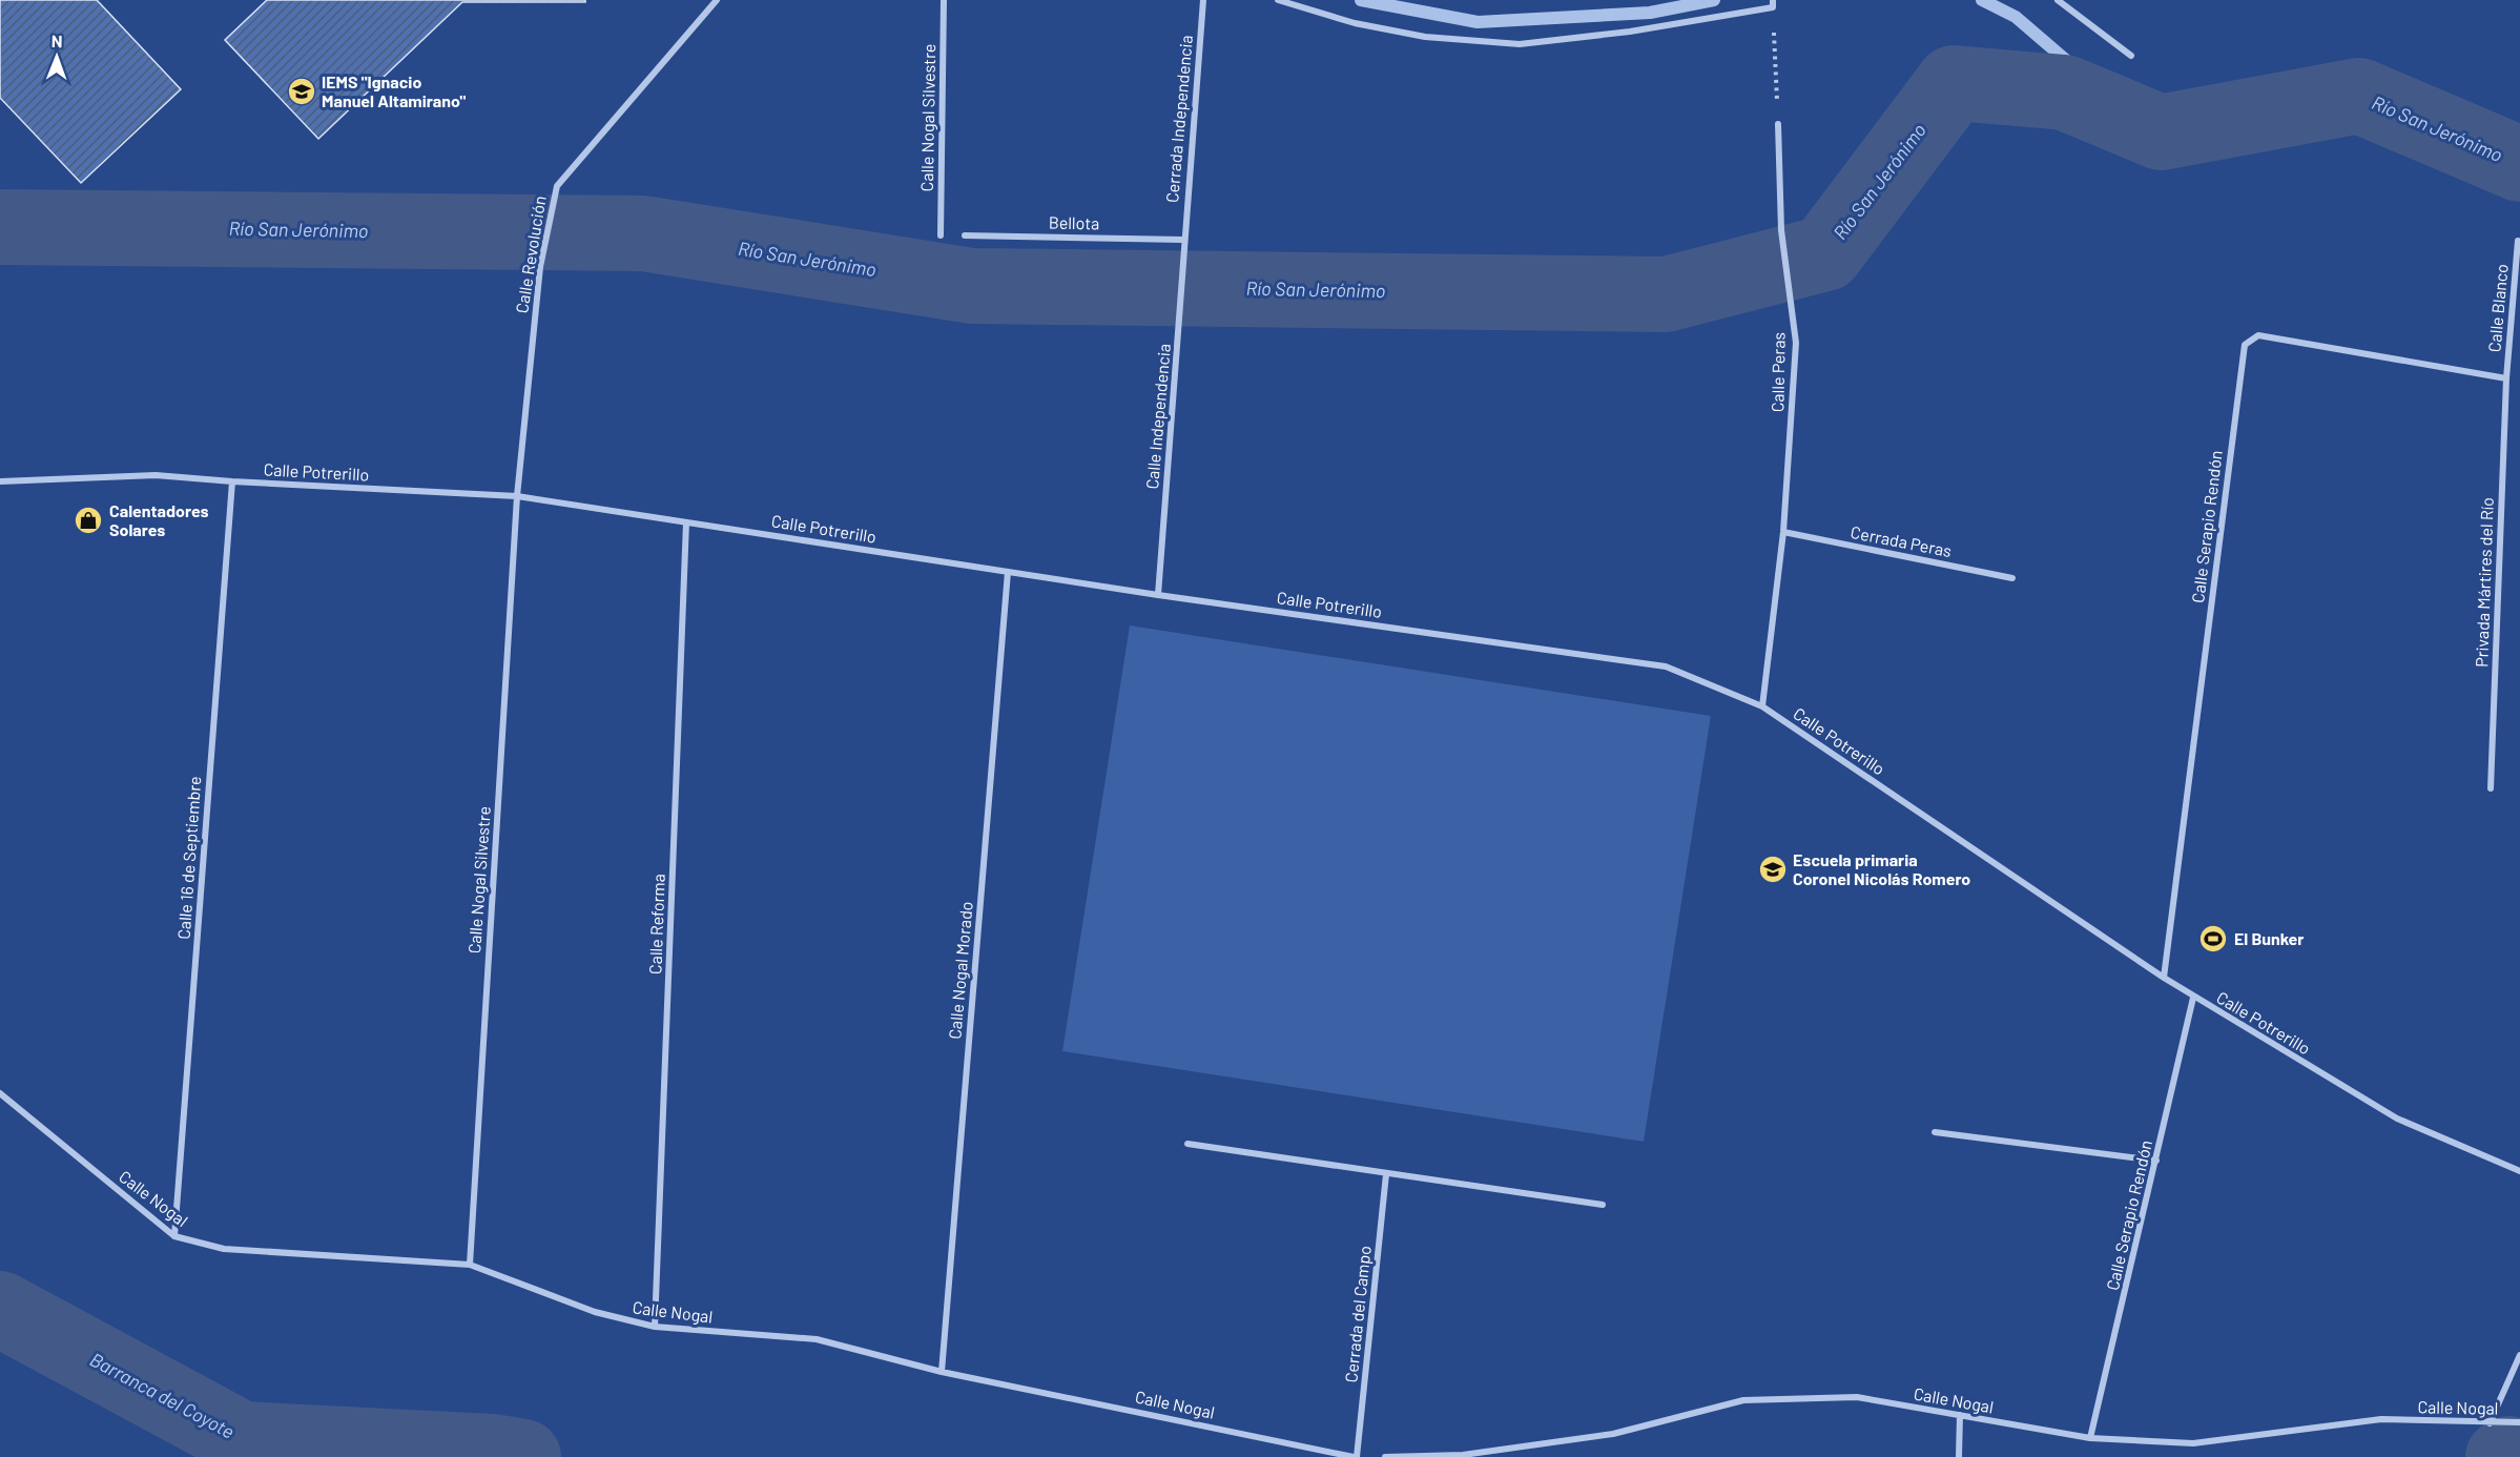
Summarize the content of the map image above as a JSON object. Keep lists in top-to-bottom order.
{
  "streets": {
    "street": [
      "Calle Nogal Silvestre",
      "Cerrada Independencia",
      "Bellota",
      "Calle Revolución",
      "Calle Blanco",
      "Calle Peras",
      "Calle Independencia",
      "Calle Potrerillo",
      "Calle Serapio Rendón",
      "Cerrada Peras",
      "Privada Mártires del Río",
      "Calle 16 de Septiembre",
      "Calle Reforma",
      "Calle Nogal Morado",
      "Calle Nogal",
      "Cerrada del Campo"
    ]
  },
  "crossings": [
    ["Calle Nogal Silvestre", "Calle Revolución"],
    ["Calle Nogal Silvestre", "Calle Potrerillo"],
    ["Calle Nogal Silvestre", "Calle Nogal"],
    ["Cerrada Independencia", "Bellota"],
    ["Cerrada Independencia", "Calle Independencia"],
    ["Bellota", "Calle Independencia"],
    ["Calle Revolución", "Calle Potrerillo"],
    ["Calle Blanco", "Calle Serapio Rendón"],
    ["Calle Blanco", "Privada Mártires del Río"],
    ["Calle Peras", "Calle Potrerillo"],
    ["Calle Peras", "Cerrada Peras"],
    ["Calle Independencia", "Calle Potrerillo"],
    ["Calle Potrerillo", "Calle Serapio Rendón"],
    ["Calle Potrerillo", "Calle 16 de Septiembre"],
    ["Calle Potrerillo", "Calle Reforma"],
    ["Calle Potrerillo", "Calle Nogal Morado"],
    ["Calle Serapio Rendón", "Privada Mártires del Río"],
    ["Calle Serapio Rendón", "Calle Nogal"],
    ["Calle 16 de Septiembre", "Calle Nogal"],
    ["Calle Reforma", "Calle Nogal"],
    ["Calle Nogal Morado", "Calle Nogal"],
    ["Calle Nogal", "Cerrada del Campo"]
  ],
  "water": ["Río San Jerónimo", "Barranca del Coyote"],
  "places": {
    "school or university": ["IEMS \"Ignacio Manuel Altamirano\"", "Escuela primaria Coronel Nicolás Romero"],
    "shop": ["Calentadores Solares"],
    "sports": ["El Bunker"]
  },
  "north": "top"
}
